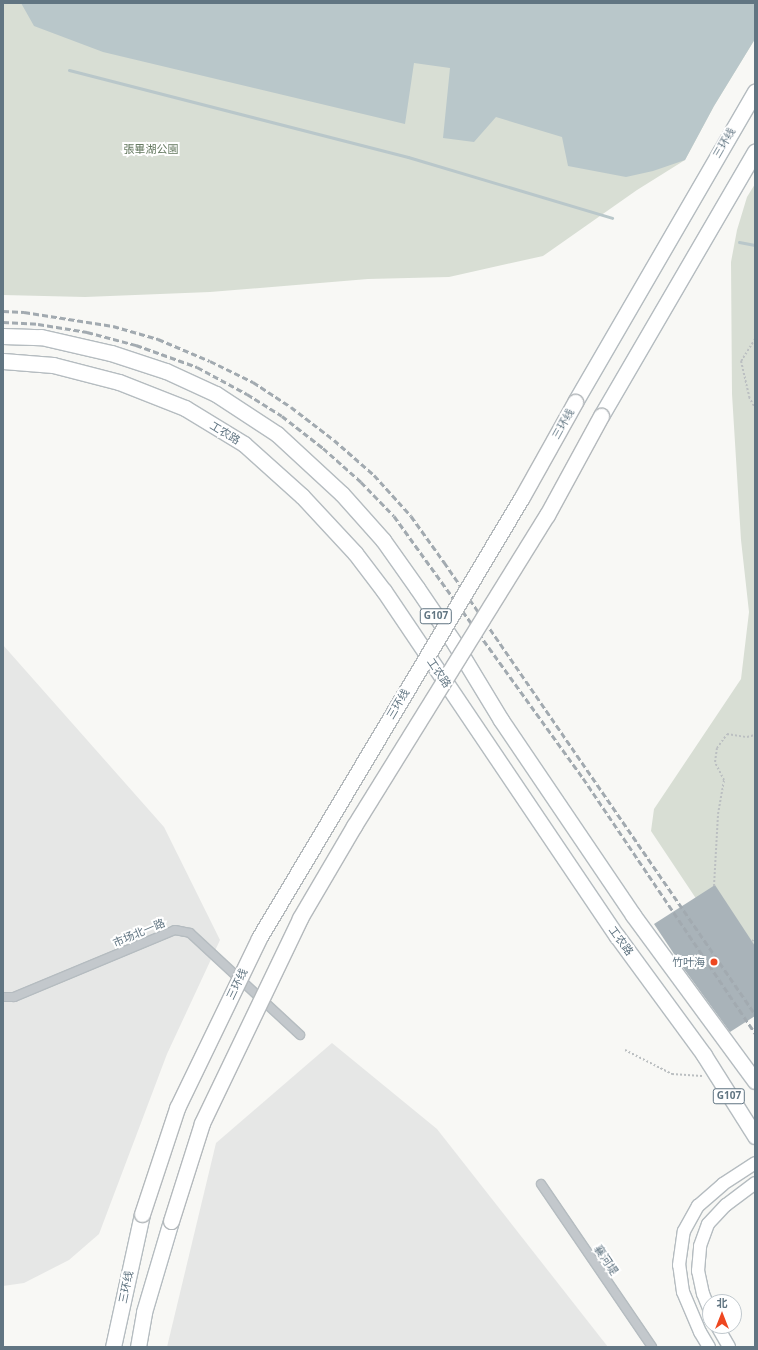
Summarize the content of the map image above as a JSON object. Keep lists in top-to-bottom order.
{
  "streets": {
    "highway": ["三环线", "工农路", "G107"],
    "street": ["市场北一路", "襄河堤"]
  },
  "parks": ["張畢湖公園"],
  "places": ["竹叶海"],
  "north": "top"
}
